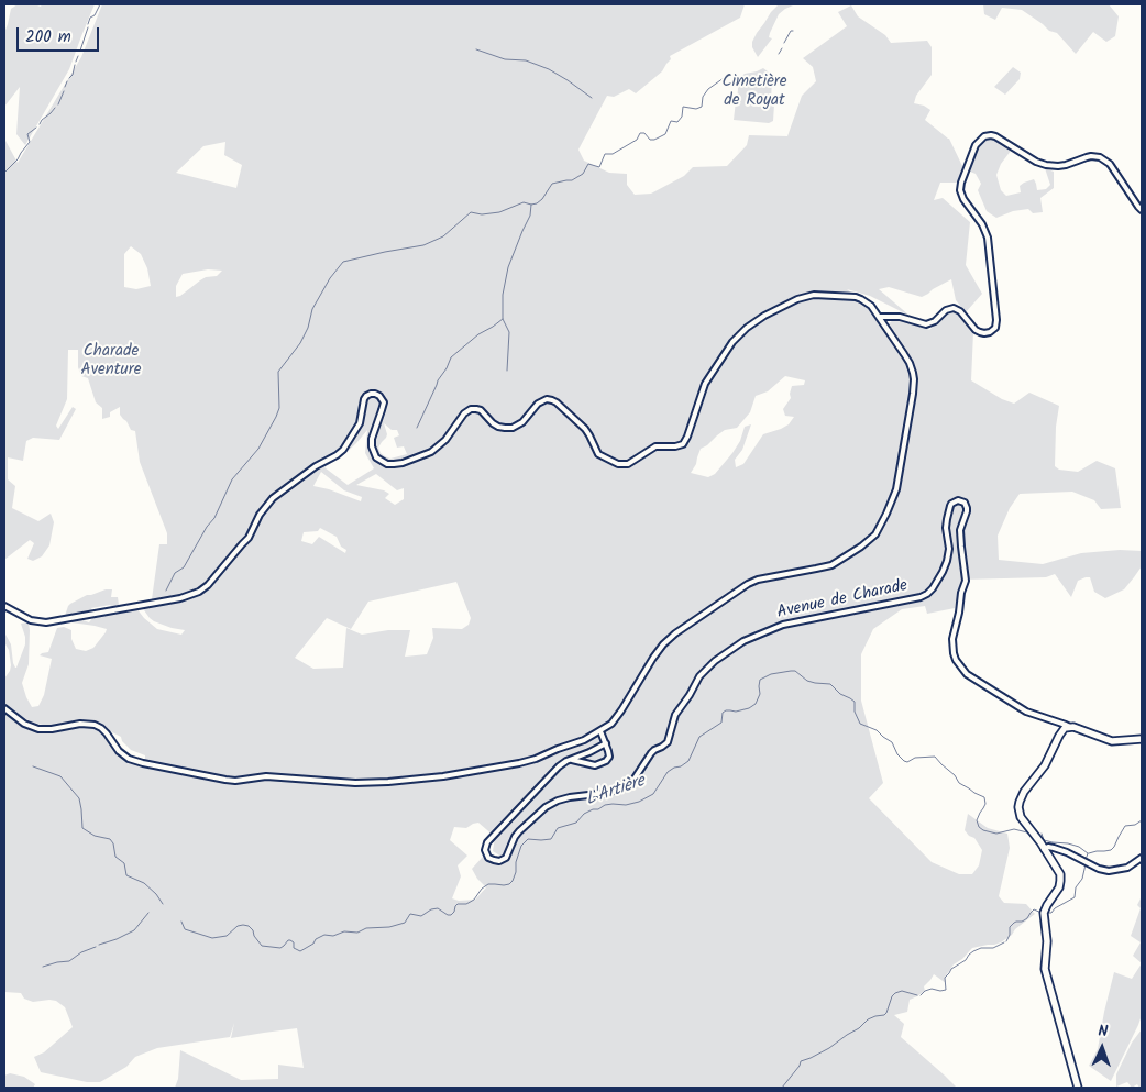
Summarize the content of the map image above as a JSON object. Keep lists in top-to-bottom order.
{
  "streets": {
    "street": ["Avenue de Charade"]
  },
  "water": ["L'Artière"],
  "parks": ["Cimetière de Royat", "Charade Aventure"],
  "scale_bar": "200 m",
  "north": "top"
}
